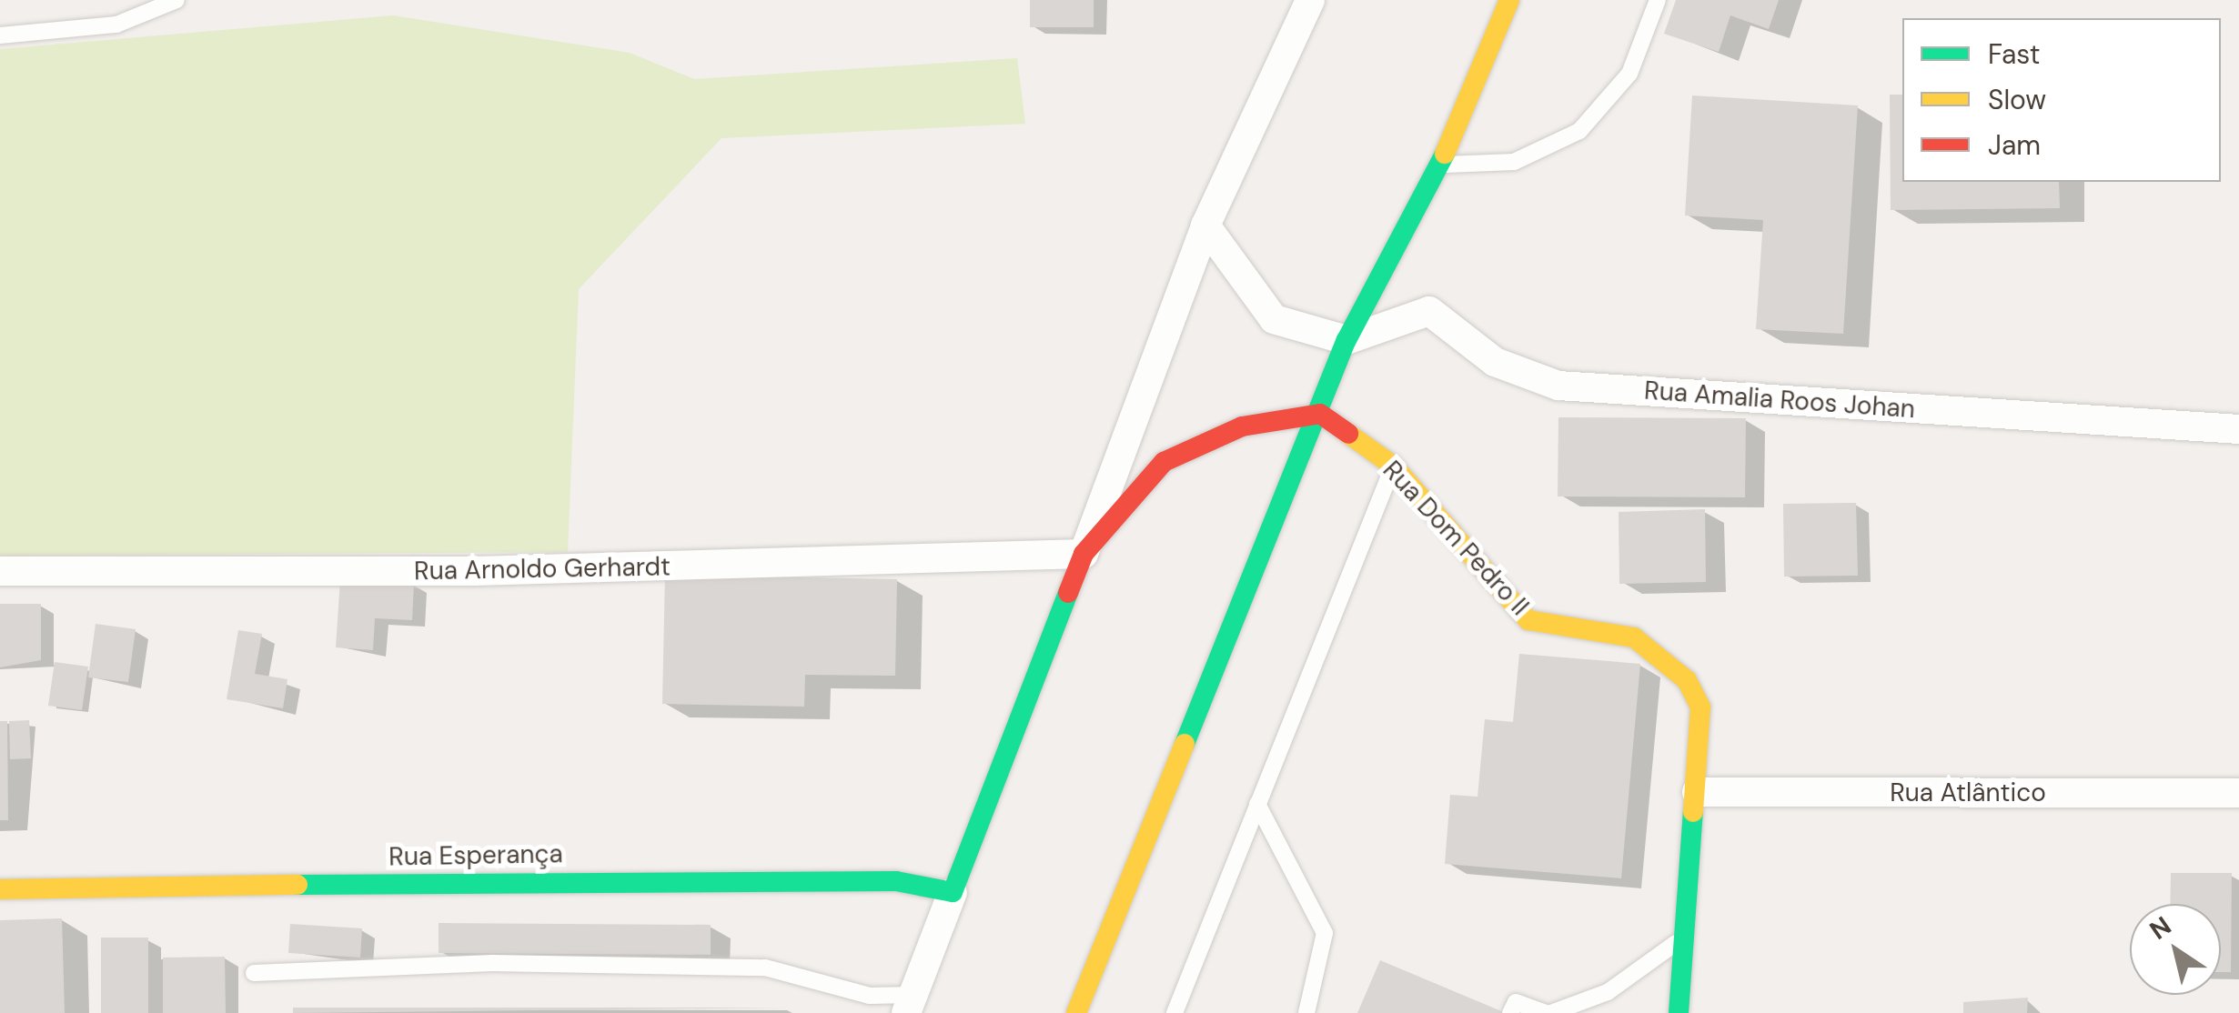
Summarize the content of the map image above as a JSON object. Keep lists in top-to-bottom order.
{
  "streets": {
    "street": [
      "Rua Amalia Roos Johan",
      "Rua Dom Pedro II",
      "Rua Arnoldo Gerhardt",
      "Rua Atlântico",
      "Rua Esperança"
    ]
  },
  "crossings": [
    ["Rua Dom Pedro II", "Rua Atlântico"]
  ],
  "legend": ["Fast", "Slow", "Jam"],
  "north": "top left"
}
